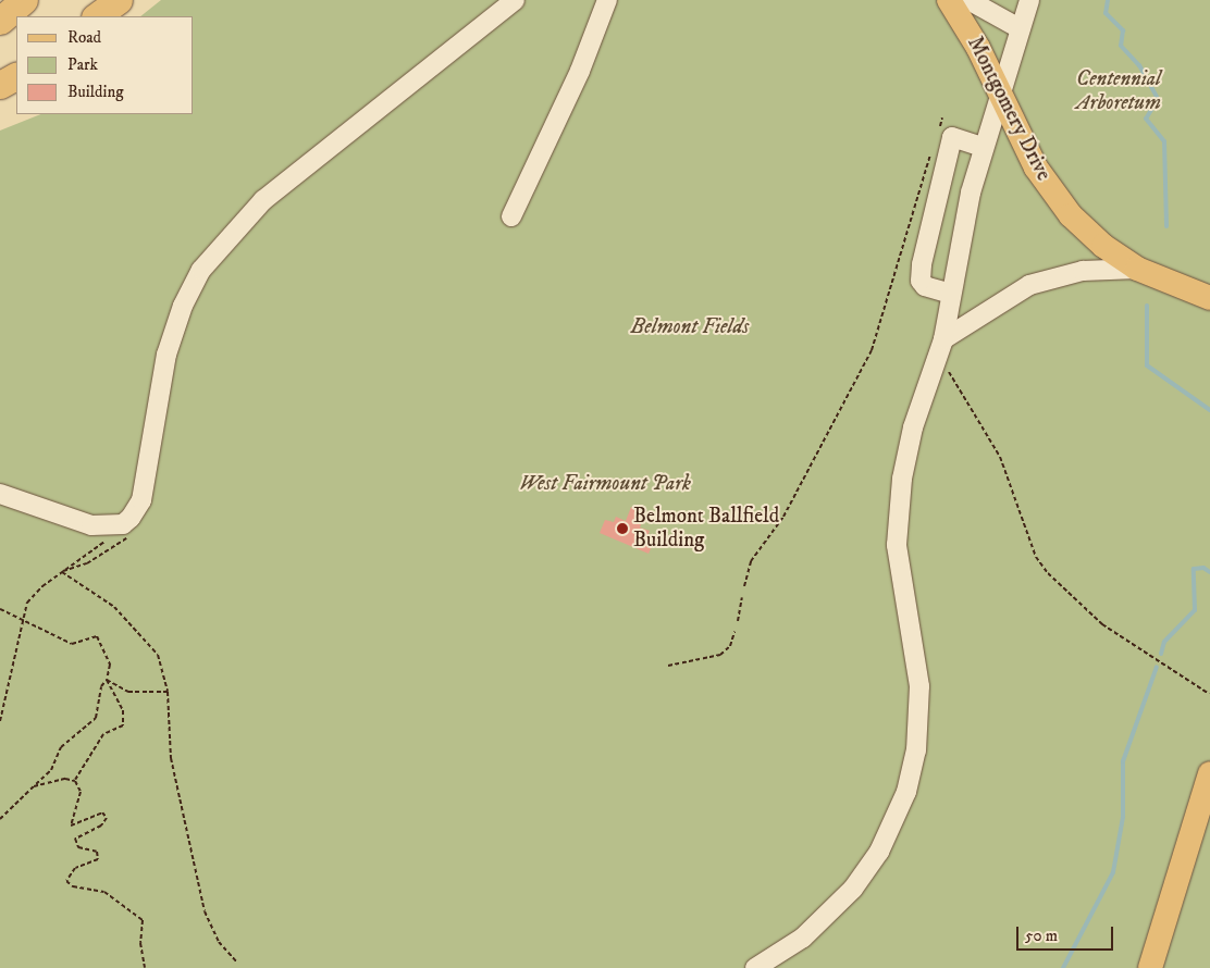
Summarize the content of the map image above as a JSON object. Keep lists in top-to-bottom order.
{
  "streets": {
    "main road": ["Montgomery Drive"]
  },
  "parks": ["Centennial Arboretum", "Belmont Fields", "West Fairmount Park"],
  "places": ["Belmont Ballfield Building"],
  "legend": ["Road", "Park", "Building"],
  "scale_bar": "50 m"
}
